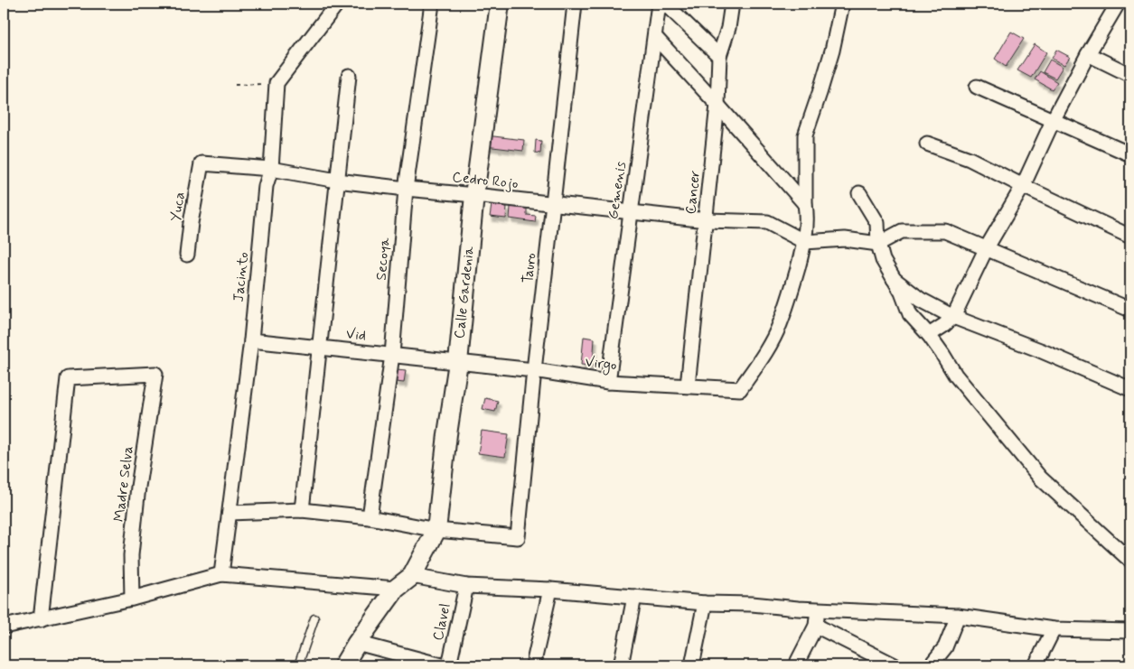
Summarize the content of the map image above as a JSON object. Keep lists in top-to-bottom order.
{
  "streets": {
    "street": [
      "Cedro Rojo",
      "Gemenis",
      "Cancer",
      "Yuca",
      "Secoya",
      "Tauro",
      "Jacinto",
      "Calle Gardenia",
      "Vid",
      "Virgo",
      "Madre Selva",
      "Clavel"
    ]
  },
  "crossings": [
    ["Cedro Rojo", "Gemenis"],
    ["Cedro Rojo", "Cancer"],
    ["Cedro Rojo", "Yuca"],
    ["Cedro Rojo", "Secoya"],
    ["Cedro Rojo", "Tauro"],
    ["Cedro Rojo", "Jacinto"],
    ["Cedro Rojo", "Calle Gardenia"],
    ["Cedro Rojo", "Virgo"],
    ["Gemenis", "Virgo"],
    ["Cancer", "Virgo"],
    ["Secoya", "Vid"],
    ["Tauro", "Calle Gardenia"],
    ["Tauro", "Virgo"],
    ["Jacinto", "Vid"],
    ["Calle Gardenia", "Vid"],
    ["Calle Gardenia", "Virgo"],
    ["Vid", "Virgo"]
  ]
}
